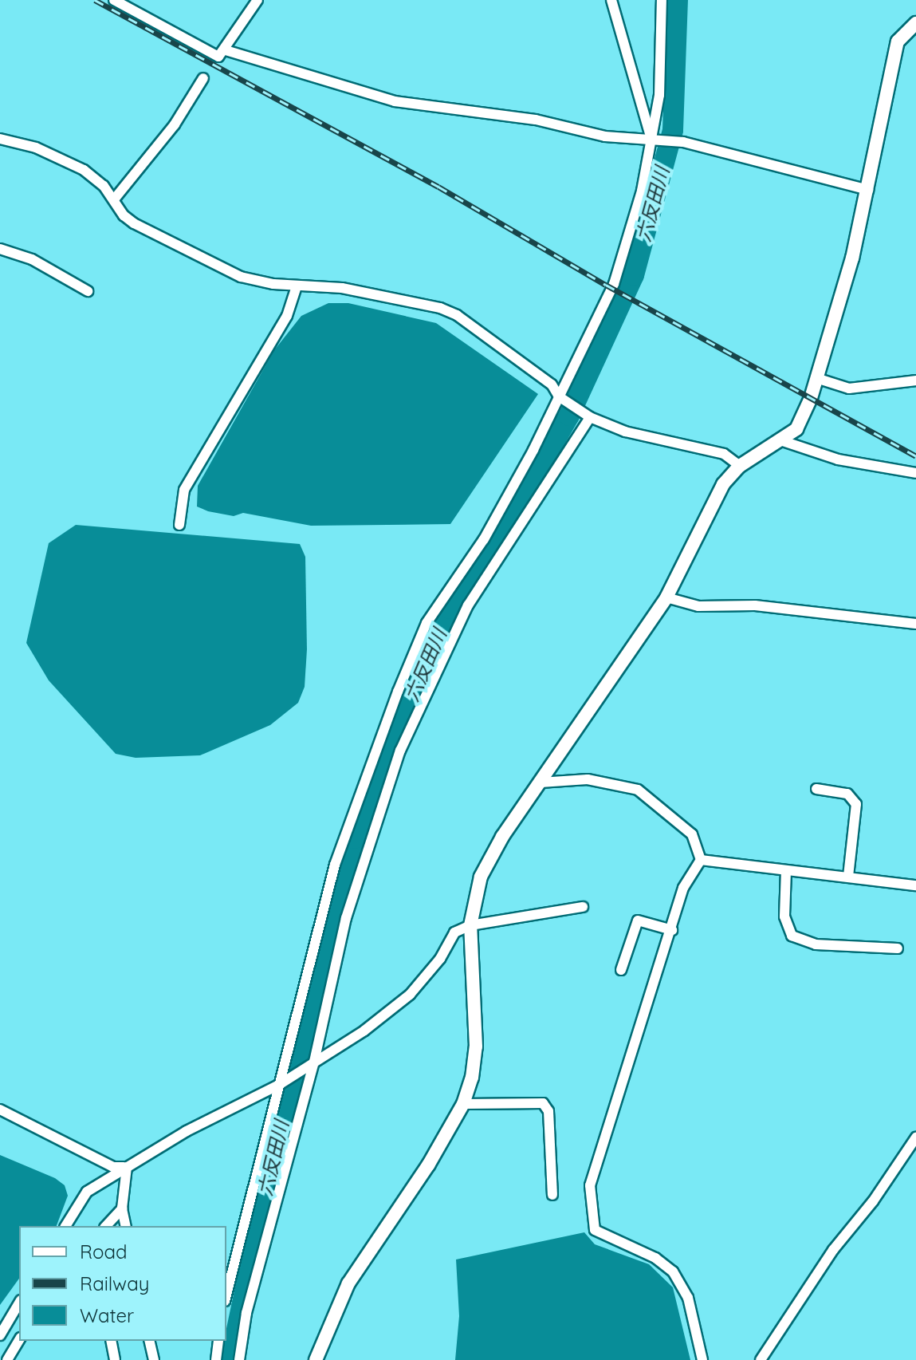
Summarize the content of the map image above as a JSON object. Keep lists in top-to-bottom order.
{
  "water": ["六反田川"],
  "legend": ["Road", "Railway", "Water"]
}
